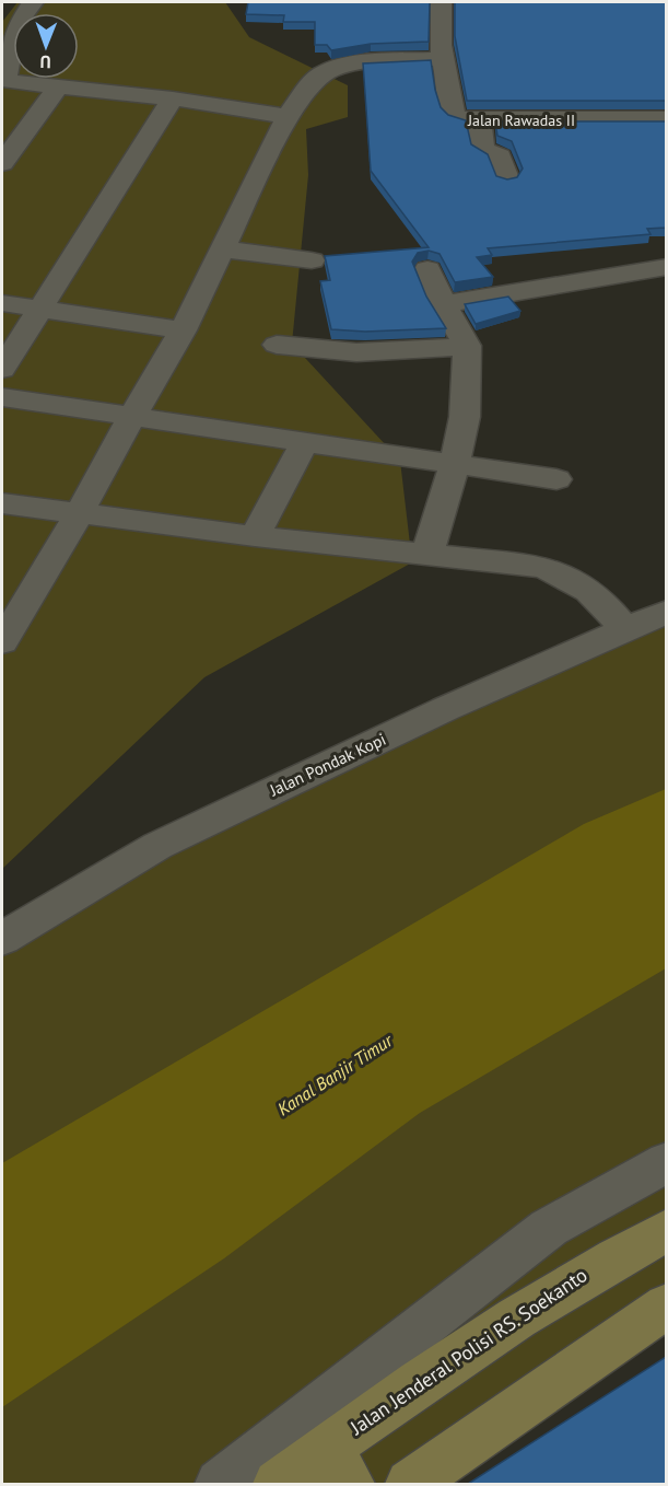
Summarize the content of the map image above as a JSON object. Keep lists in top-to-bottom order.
{
  "streets": {
    "main road": ["Jalan Jenderal Polisi RS. Soekanto"],
    "street": ["Jalan Rawadas II", "Jalan Pondak Kopi"]
  },
  "water": ["Kanal Banjir Timur"],
  "north": "bottom"
}
